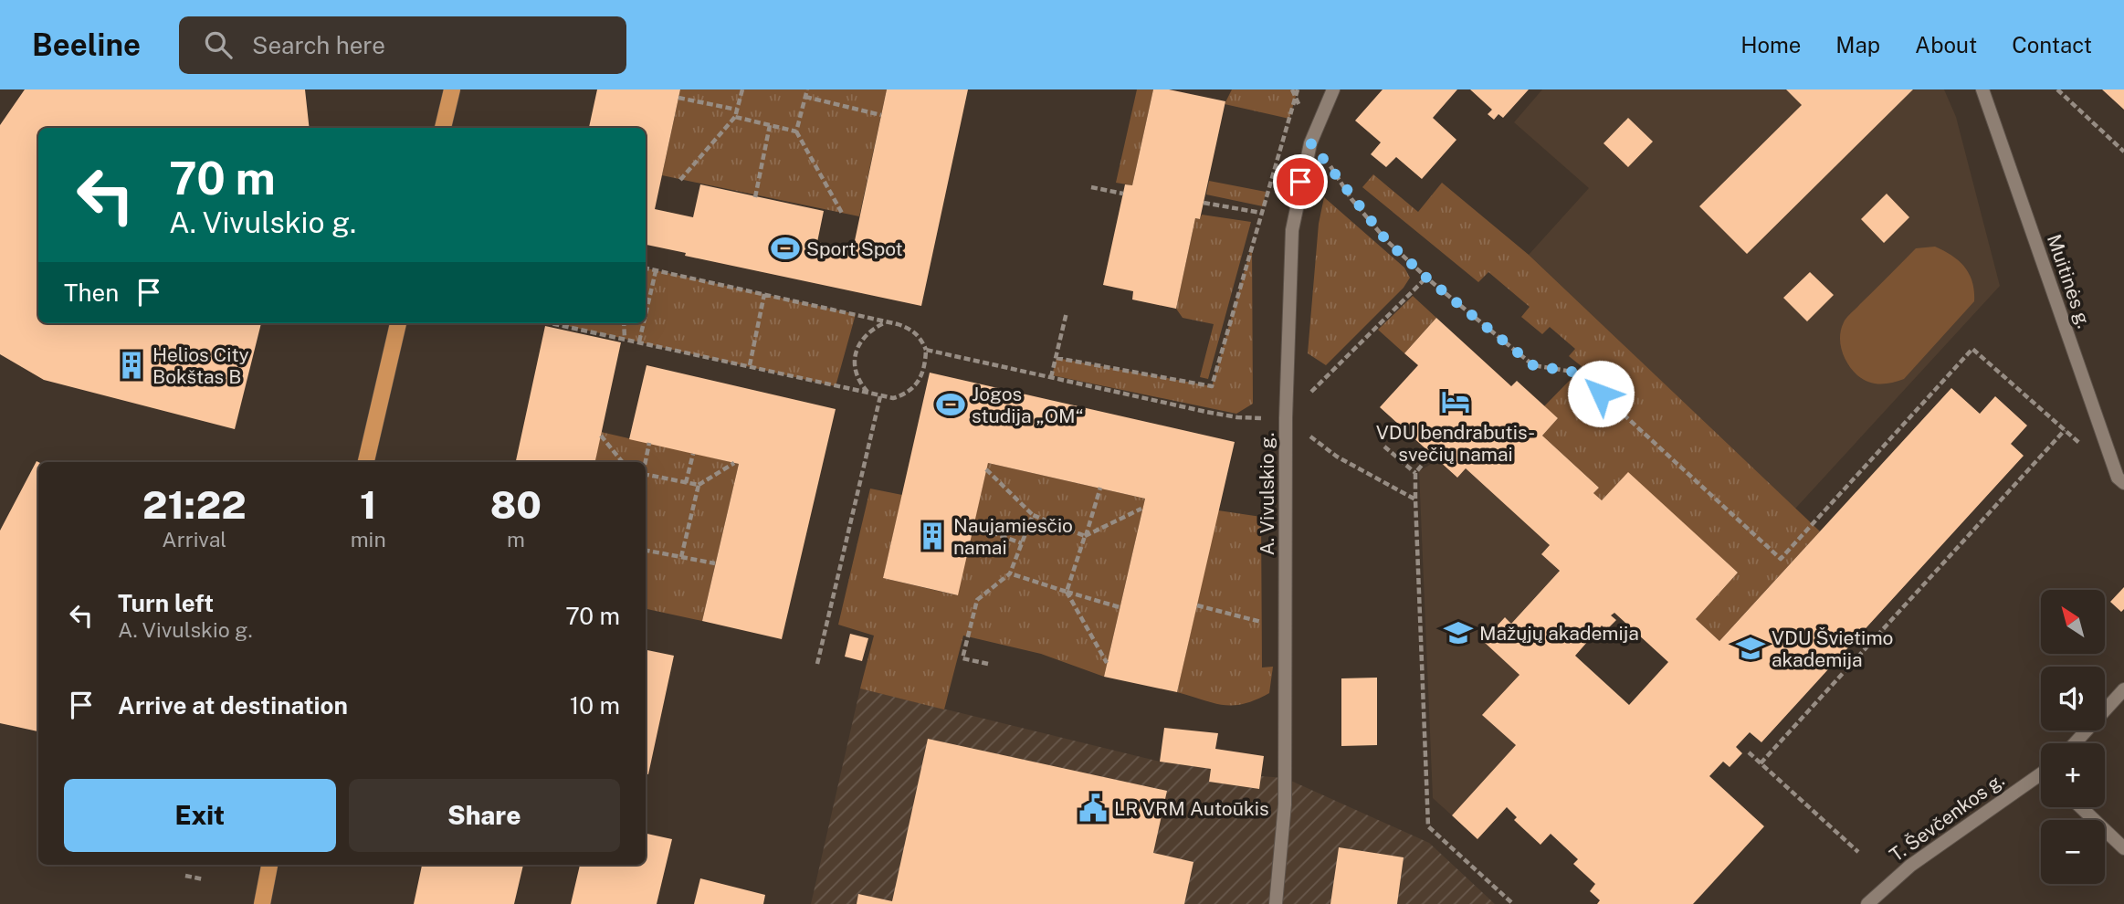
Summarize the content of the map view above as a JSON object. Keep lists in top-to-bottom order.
{
  "streets": {
    "street": ["Muitinės g.", "A. Vivulskio g.", "T. Ševčenkos g."]
  },
  "places": {
    "sports": ["Sport Spot", "Jogos studija „OM“"],
    "building": ["Helios City Bokštas B", "Naujamiesčio namai"],
    "hotel": ["VDU bendrabutis- svečių namai"],
    "school or university": ["Mažųjų akademija", "VDU Švietimo akademija"],
    "public building": ["LR VRM Autoūkis"]
  },
  "north": "top left",
  "page": {
    "header": "Beeline",
    "search": "Search here",
    "nav": [
      "Home",
      "Map",
      "About",
      "Contact"
    ],
    "turn": ["70 m", "A. Vivulskio g."],
    "then": "Then",
    "eta": [
      "21:22",
      "Arrival",
      "1",
      "min",
      "80",
      "m"
    ],
    "list": [
      {
        "name": "Turn left",
        "note": "A. Vivulskio g.",
        "value": "70 m"
      },
      {
        "name": "Arrive at destination",
        "value": "10 m"
      }
    ],
    "map_buttons": ["+", "−"],
    "buttons": ["Exit", "Share"]
  }
}
